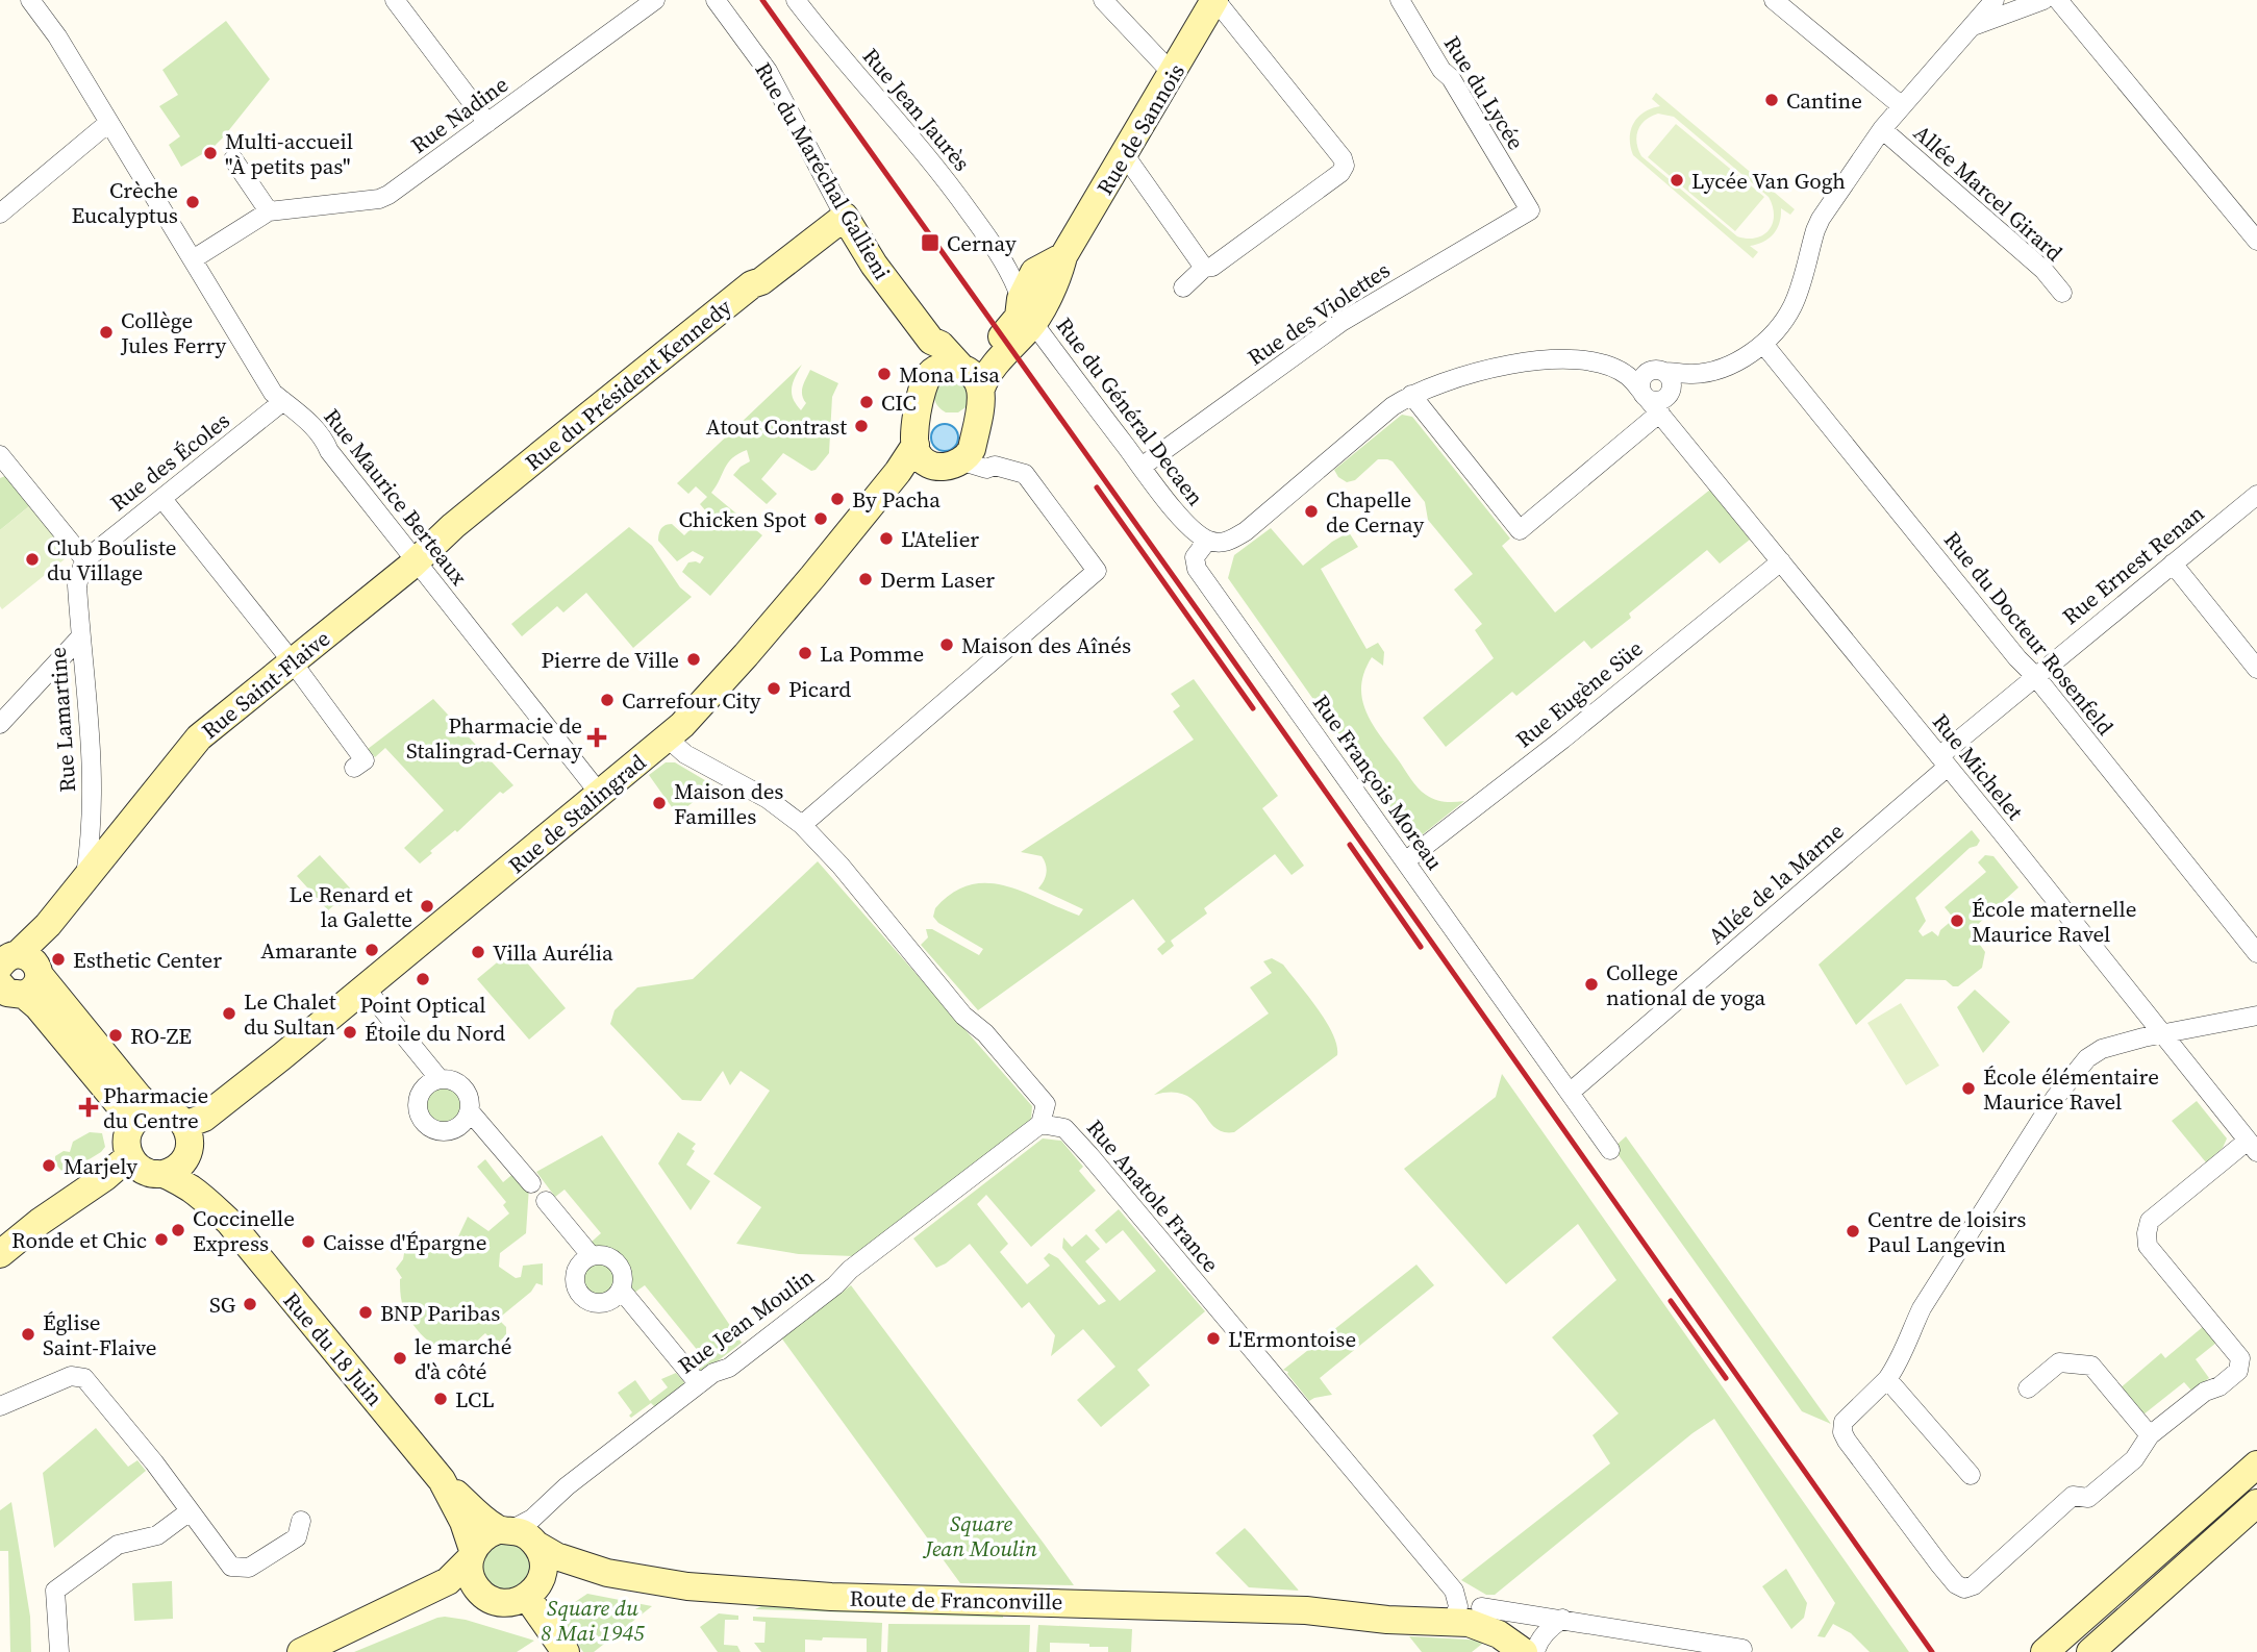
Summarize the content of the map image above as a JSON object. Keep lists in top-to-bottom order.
{
  "streets": {
    "street": [
      "Rue du Lycée",
      "Rue Jean Jaurès",
      "Rue Nadine",
      "Rue de Sannois",
      "Rue du Maréchal Gallieni",
      "Allée Marcel Girard",
      "Rue des Violettes",
      "Rue du Président Kennedy",
      "Rue du Général Decaen",
      "Rue des Écoles",
      "Rue Maurice Berteaux",
      "Rue Ernest Renan",
      "Rue du Docteur Rosenfeld",
      "Rue Saint-Flaive",
      "Rue Eugène Süe",
      "Rue Lamartine",
      "Rue Michelet",
      "Rue François Moreau",
      "Rue de Stalingrad",
      "Allée de la Marne",
      "Rue Anatole France",
      "Rue Jean Moulin",
      "Rue du 18 Juin",
      "Route de Franconville"
    ]
  },
  "crossings": [
    ["Rue du Lycée", "Rue des Violettes"],
    ["Rue Jean Jaurès", "Rue de Sannois"],
    ["Rue Jean Jaurès", "Rue du Général Decaen"],
    ["Rue Nadine", "Rue Maurice Berteaux"],
    ["Rue de Sannois", "Rue du Maréchal Gallieni"],
    ["Rue de Sannois", "Rue du Général Decaen"],
    ["Rue de Sannois", "Rue de Stalingrad"],
    ["Rue du Maréchal Gallieni", "Rue du Président Kennedy"],
    ["Rue du Maréchal Gallieni", "Rue de Stalingrad"],
    ["Rue des Violettes", "Rue du Général Decaen"],
    ["Rue du Président Kennedy", "Rue Maurice Berteaux"],
    ["Rue du Président Kennedy", "Rue Saint-Flaive"],
    ["Rue du Général Decaen", "Rue François Moreau"],
    ["Rue des Écoles", "Rue Maurice Berteaux"],
    ["Rue des Écoles", "Rue Lamartine"],
    ["Rue Maurice Berteaux", "Rue Saint-Flaive"],
    ["Rue Maurice Berteaux", "Rue de Stalingrad"],
    ["Rue Ernest Renan", "Rue du Docteur Rosenfeld"],
    ["Rue Ernest Renan", "Rue Michelet"],
    ["Rue Ernest Renan", "Allée de la Marne"],
    ["Rue Saint-Flaive", "Rue Lamartine"],
    ["Rue Eugène Süe", "Rue Michelet"],
    ["Rue Eugène Süe", "Rue François Moreau"],
    ["Rue Michelet", "Allée de la Marne"],
    ["Rue François Moreau", "Allée de la Marne"],
    ["Rue de Stalingrad", "Rue du 18 Juin"],
    ["Rue Anatole France", "Rue Jean Moulin"],
    ["Rue Anatole France", "Route de Franconville"],
    ["Rue Jean Moulin", "Rue du 18 Juin"],
    ["Rue Jean Moulin", "Route de Franconville"],
    ["Rue du 18 Juin", "Route de Franconville"]
  ],
  "parks": ["Square Jean Moulin", "Square du 8 Mai 1945"],
  "places": {
    "other": [
      "Cantine",
      "Multi-accueil \"À petits pas\"",
      "Lycée Van Gogh",
      "Crèche Eucalyptus",
      "Collège Jules Ferry",
      "Mona Lisa",
      "CIC",
      "Atout Contrast",
      "By Pacha",
      "Chapelle de Cernay",
      "Chicken Spot",
      "L'Atelier",
      "Club Bouliste du Village",
      "Derm Laser",
      "Maison des Aînés",
      "La Pomme",
      "Pierre de Ville",
      "Picard",
      "Carrefour City",
      "Maison des Familles",
      "Le Renard et la Galette",
      "École maternelle Maurice Ravel",
      "Amarante",
      "Villa Aurélia",
      "Esthetic Center",
      "Point Optical",
      "College national de yoga",
      "Le Chalet du Sultan",
      "Étoile du Nord",
      "RO-ZE",
      "École élémentaire Maurice Ravel",
      "Marjely",
      "Coccinelle Express",
      "Centre de loisirs Paul Langevin",
      "Ronde et Chic",
      "Caisse d'Épargne",
      "SG",
      "BNP Paribas",
      "Église Saint-Flaive",
      "L'Ermontoise",
      "le marché d'à côté",
      "LCL"
    ],
    "transit": ["Cernay"],
    "health": ["Pharmacie de Stalingrad-Cernay", "Pharmacie du Centre"]
  }
}
